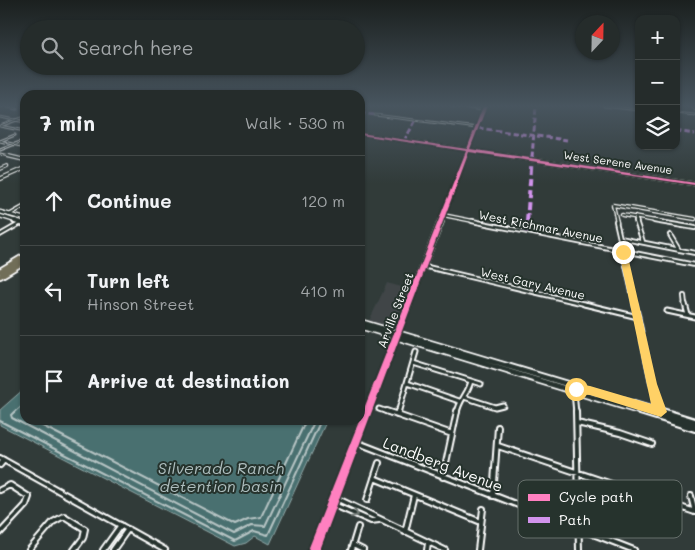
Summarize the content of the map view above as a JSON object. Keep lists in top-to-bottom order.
{
  "streets": {
    "street": [
      "West Serene Avenue",
      "West Richmar Avenue",
      "West Gary Avenue",
      "Arville Street",
      "Landberg Avenue"
    ]
  },
  "crossings": [
    ["West Serene Avenue", "Arville Street"],
    ["West Richmar Avenue", "Arville Street"],
    ["West Gary Avenue", "Arville Street"],
    ["Arville Street", "Landberg Avenue"]
  ],
  "water": ["Silverado Ranch detention basin"],
  "legend": ["Cycle path", "Path"],
  "north": "top",
  "page": {
    "map_buttons": ["+", "−"],
    "search": "Search here",
    "heading": ["7 min", "Walk · 530 m"],
    "list": [
      ["Continue", "120 m"],
      ["Turn left", "Hinson Street", "410 m"],
      "Arrive at destination"
    ]
  }
}
